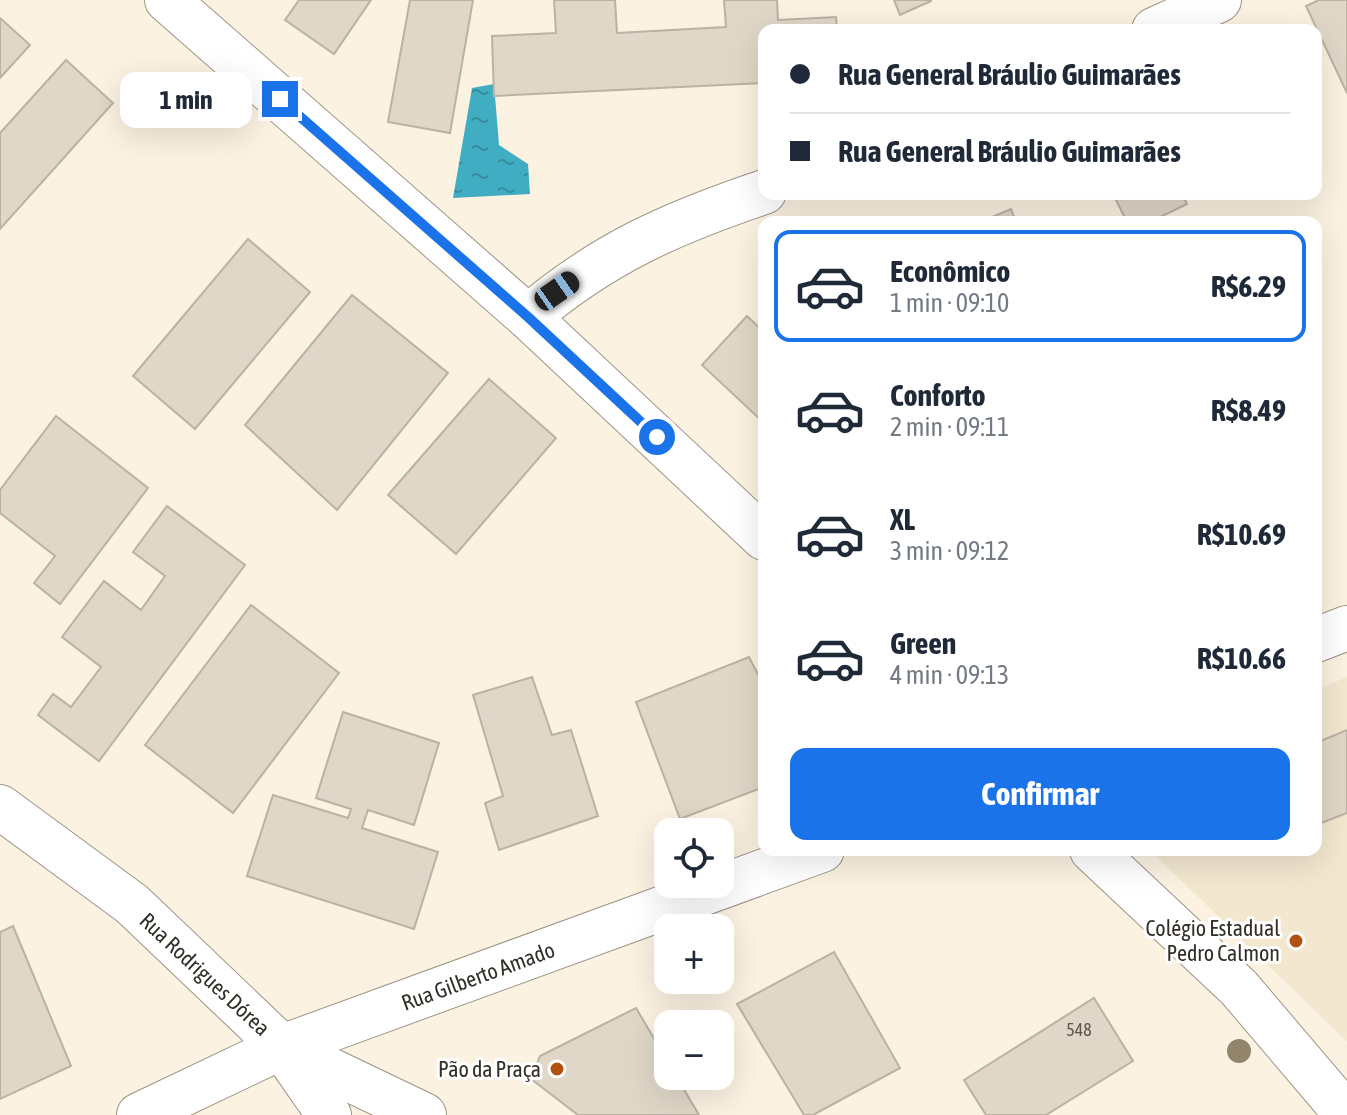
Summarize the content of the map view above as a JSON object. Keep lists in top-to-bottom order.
{
  "streets": {
    "street": ["Rua Rodrigues Dórea", "Rua Gilberto Amado"]
  },
  "crossings": [
    ["Rua Rodrigues Dórea", "Rua Gilberto Amado"]
  ],
  "places": ["Colégio Estadual Pedro Calmon", "Pão da Praça"],
  "house_numbers": ["548"],
  "page": {
    "banner": ["Rua General Bráulio Guimarães", "Rua General Bráulio Guimarães"],
    "bubble": "1 min",
    "list": [
      {
        "name": "Econômico",
        "note": "1 min · 09:10",
        "value": "R$6.29"
      },
      {
        "name": "Conforto",
        "note": "2 min · 09:11",
        "value": "R$8.49"
      },
      {
        "name": "XL",
        "note": "3 min · 09:12",
        "value": "R$10.69"
      },
      {
        "name": "Green",
        "note": "4 min · 09:13",
        "value": "R$10.66"
      }
    ],
    "buttons": "Confirmar",
    "map_buttons": ["+", "−"]
  }
}
